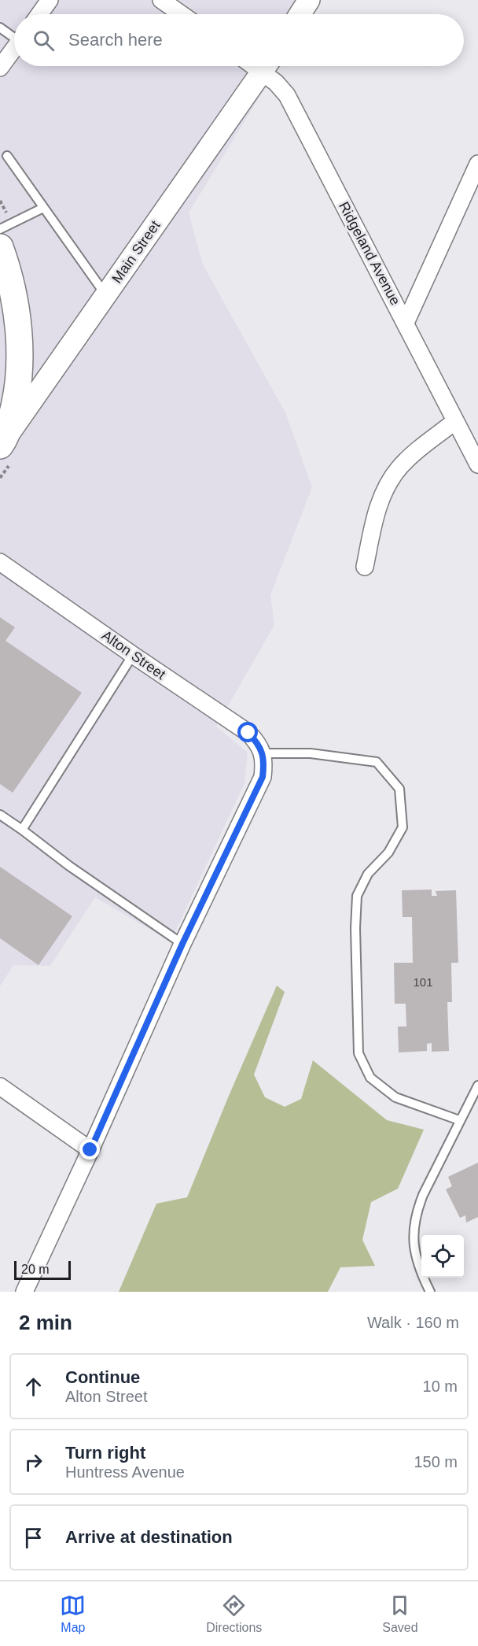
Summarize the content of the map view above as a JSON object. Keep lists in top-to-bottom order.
{
  "streets": {
    "street": ["Main Street", "Ridgeland Avenue", "Alton Street"]
  },
  "house_numbers": ["101"],
  "scale_bar": "20 m",
  "page": {
    "search": "Search here",
    "scale": "20 m",
    "heading": ["2 min", "Walk · 160 m"],
    "list": [
      ["Continue", "Alton Street", "10 m"],
      ["Turn right", "Huntress Avenue", "150 m"],
      "Arrive at destination"
    ],
    "nav": ["Map", "Directions", "Saved"]
  }
}
